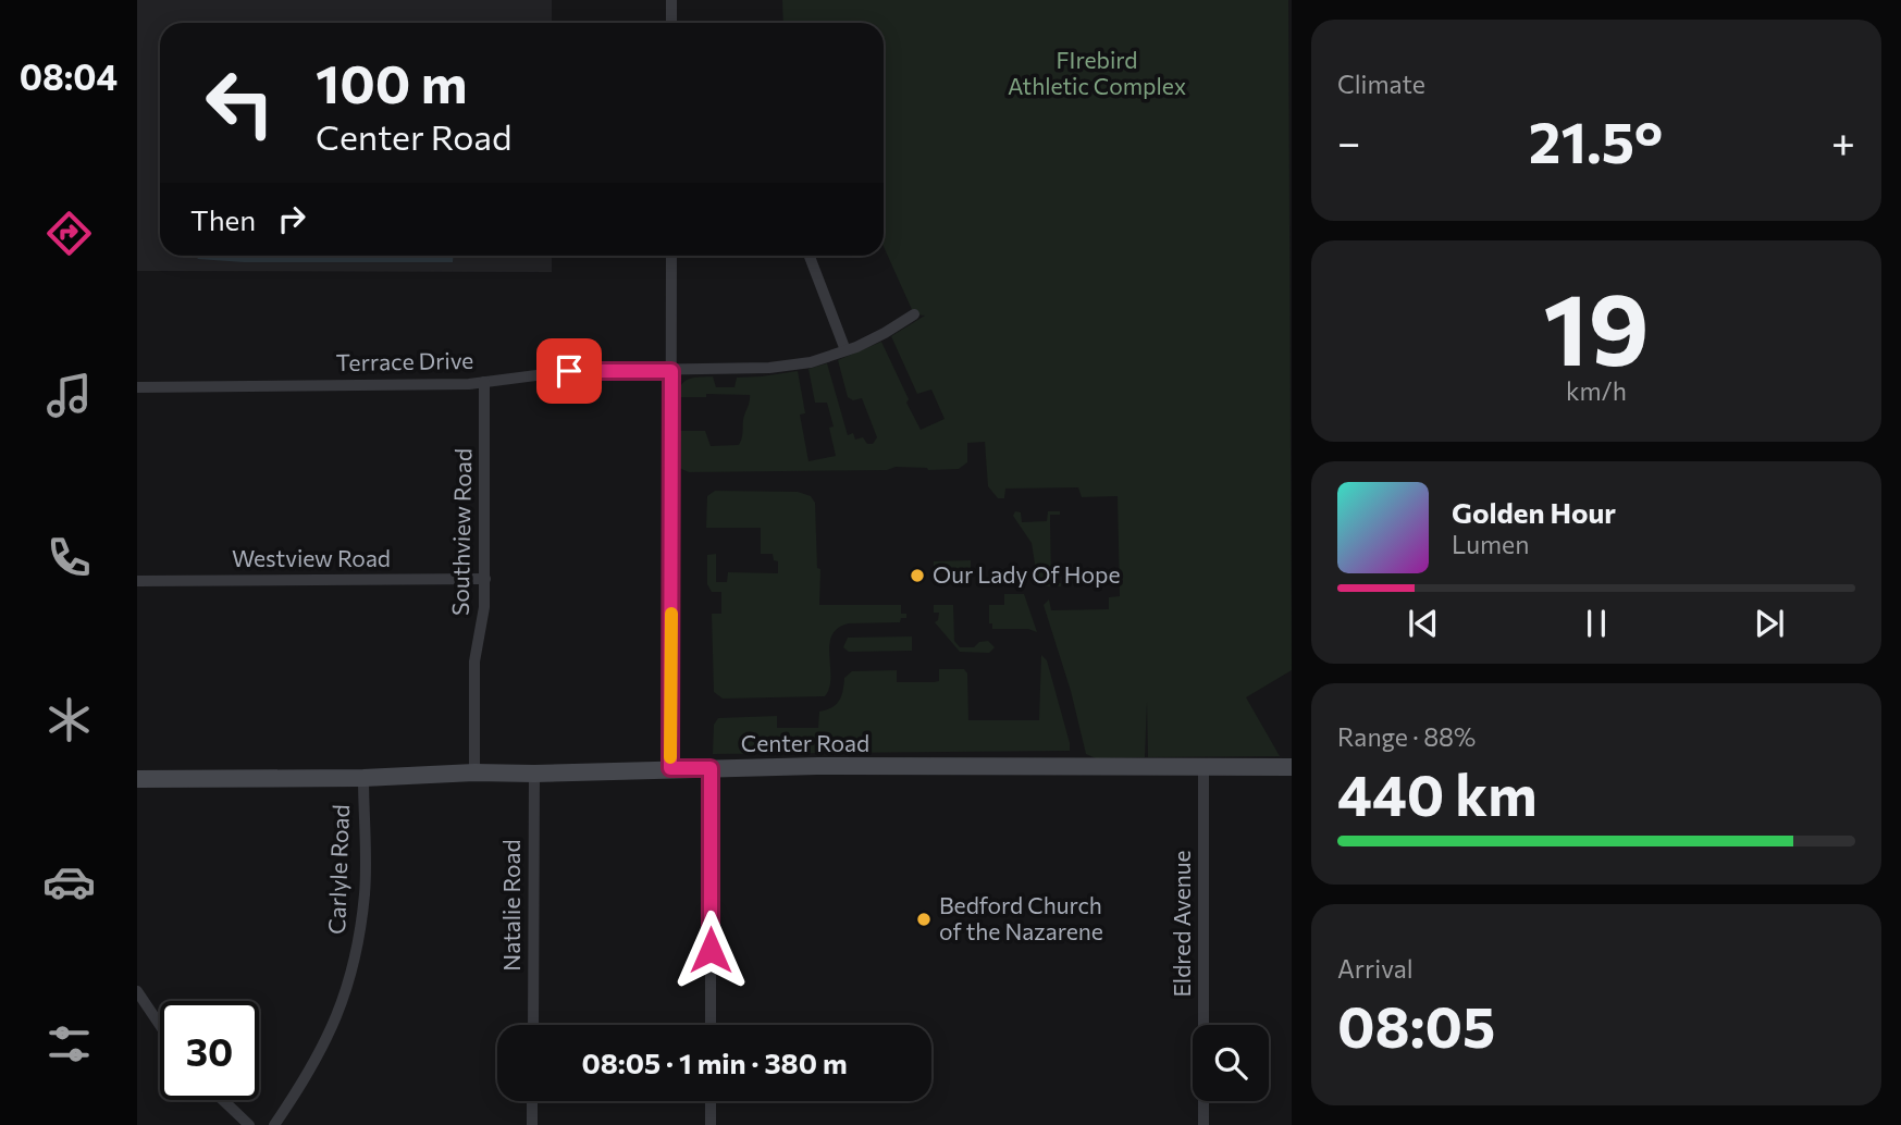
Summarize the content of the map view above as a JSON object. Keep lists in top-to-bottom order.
{
  "streets": {
    "main road": ["Center Road"],
    "street": [
      "Terrace Drive",
      "Southview Road",
      "Westview Road",
      "Carlyle Road",
      "Natalie Road",
      "Eldred Avenue"
    ]
  },
  "crossings": [
    ["Terrace Drive", "Southview Road"],
    ["Southview Road", "Westview Road"],
    ["Southview Road", "Center Road"],
    ["Center Road", "Carlyle Road"],
    ["Center Road", "Natalie Road"],
    ["Center Road", "Eldred Avenue"]
  ],
  "parks": ["FIrebird Athletic Complex"],
  "places": ["Our Lady Of Hope", "Bedford Church of the Nazarene"],
  "page": {
    "tabs": "08:04",
    "tile": [
      "Climate",
      ["19", "km/h"],
      ["Range · 88%", "440 km"],
      ["Arrival", "08:05"]
    ],
    "turn": ["100 m", "Center Road"],
    "heat": ["−", "21.5°", "+"],
    "then": "Then",
    "song": ["Golden Hour", "Lumen"],
    "limit": "30",
    "trip": "08:05 · 1 min · 380 m"
  }
}
